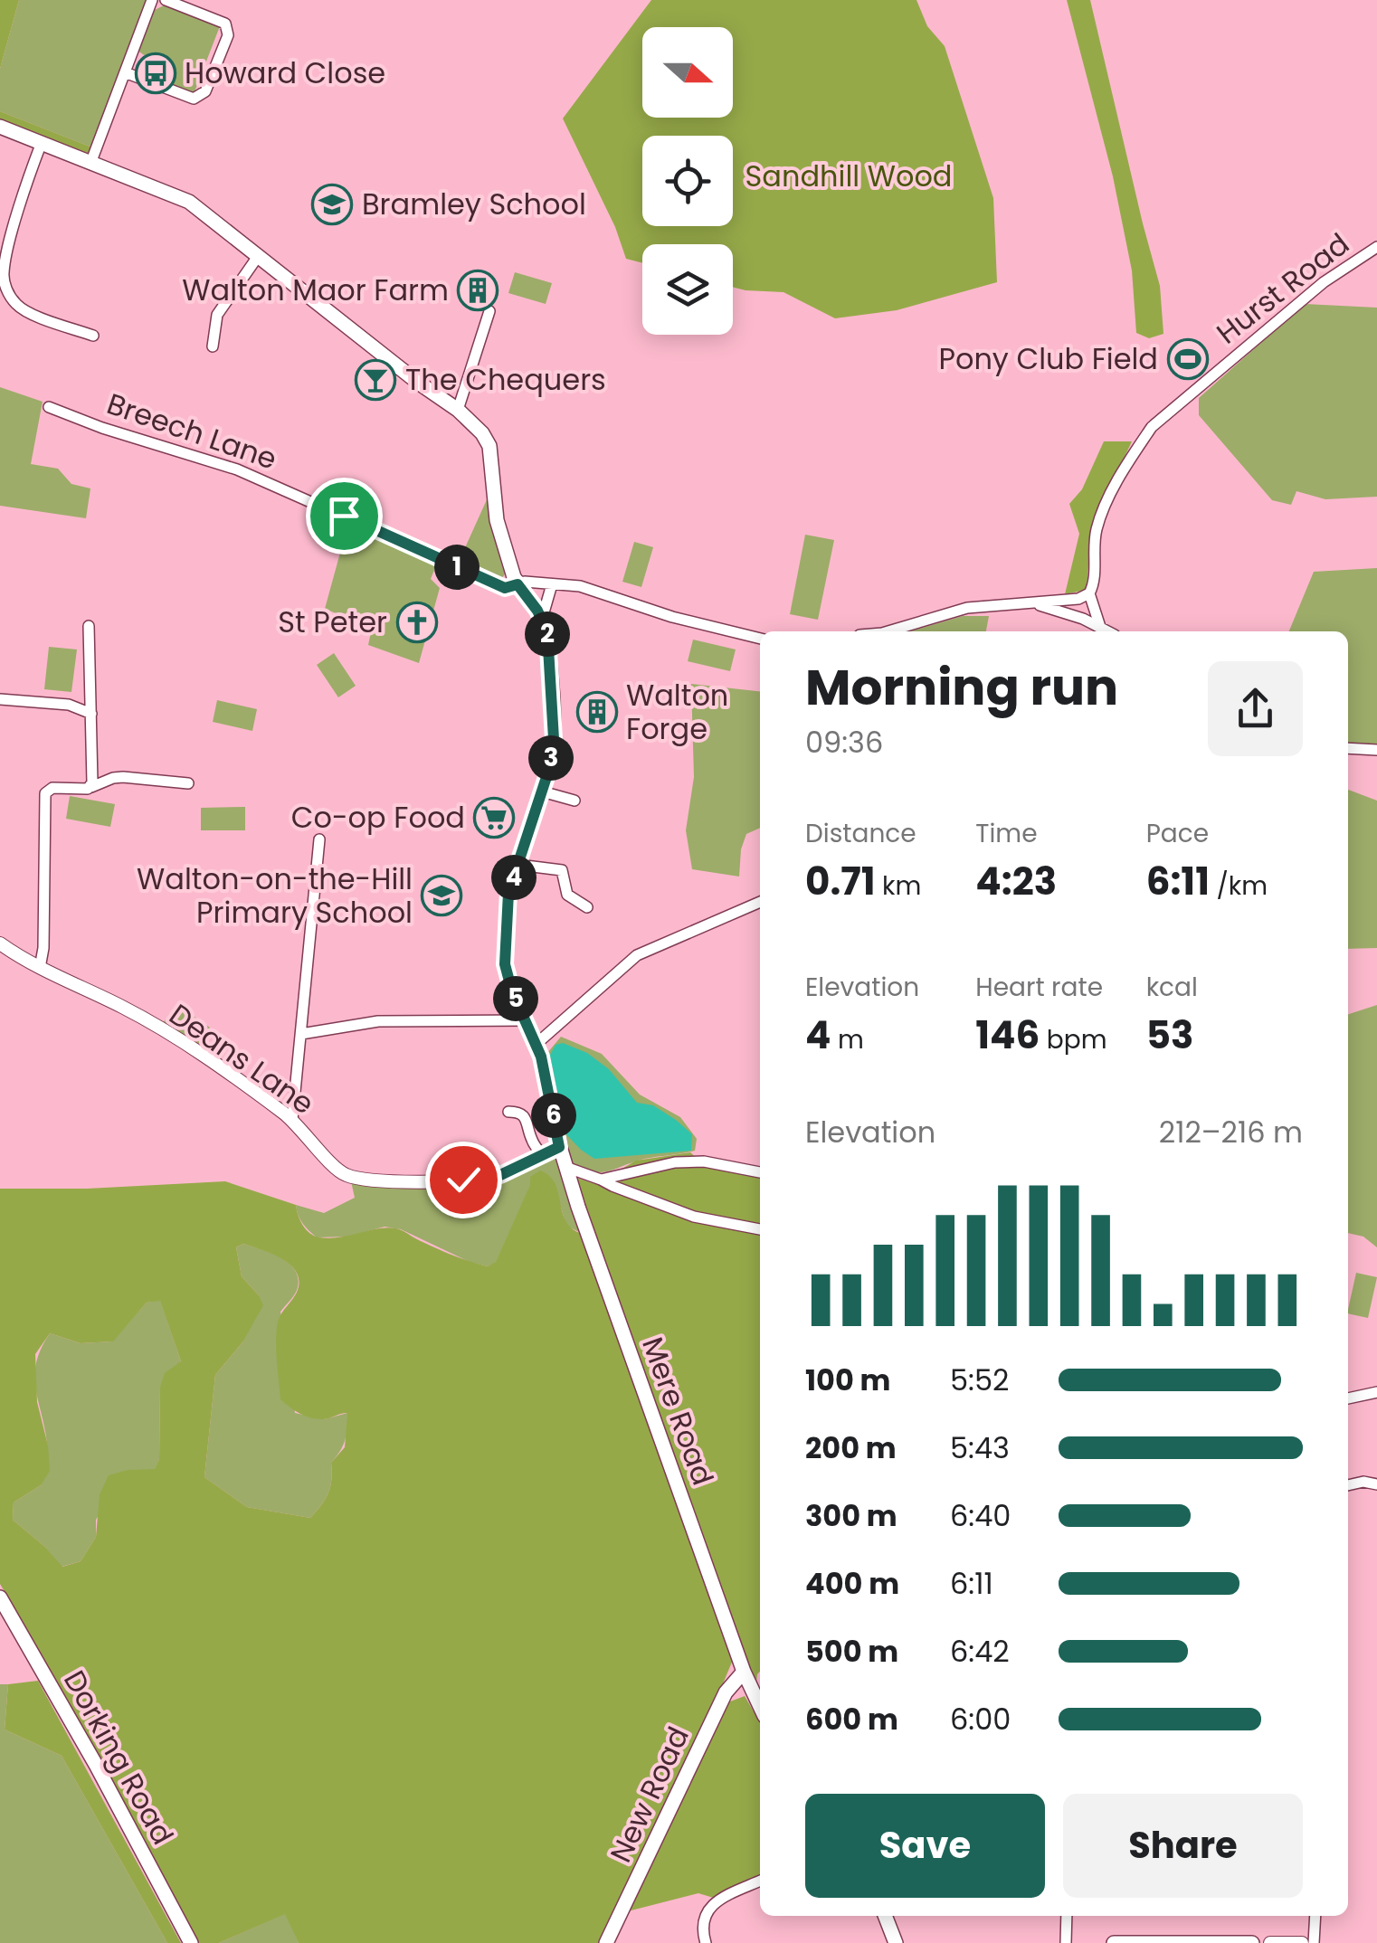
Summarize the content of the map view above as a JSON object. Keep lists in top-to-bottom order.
{
  "streets": {
    "main road": ["Mere Road", "Dorking Road", "New Road"],
    "street": ["Hurst Road", "Breech Lane", "Deans Lane"]
  },
  "crossings": [
    ["Deans Lane", "Mere Road"],
    ["Mere Road", "New Road"]
  ],
  "parks": ["Sandhill Wood"],
  "places": {
    "bus stop": ["Howard Close"],
    "school or university": ["Bramley School", "Walton-on-the-Hill Primary School"],
    "building": ["Walton Maor Farm", "Walton Forge"],
    "sports": ["Pony Club Field"],
    "bar": ["The Chequers"],
    "church": ["St Peter"],
    "supermarket": ["Co-op Food"]
  },
  "north": "right",
  "page": {
    "pins": [
      "1",
      "2",
      "3",
      "4",
      "5",
      "6"
    ],
    "heading": ["Morning run", "09:36"],
    "stats": [
      ["Distance", "0.71 km"],
      ["Time", "4:23"],
      ["Pace", "6:11 /km"],
      ["Elevation", "4 m"],
      ["Heart rate", "146 bpm"],
      ["kcal", "53"]
    ],
    "chart": ["Elevation", "212–216 m"],
    "list": [
      {
        "name": "100 m",
        "note": "5:52"
      },
      {
        "name": "200 m",
        "note": "5:43"
      },
      {
        "name": "300 m",
        "note": "6:40"
      },
      {
        "name": "400 m",
        "note": "6:11"
      },
      {
        "name": "500 m",
        "note": "6:42"
      },
      {
        "name": "600 m",
        "note": "6:00"
      }
    ],
    "buttons": ["Save", "Share"]
  }
}
